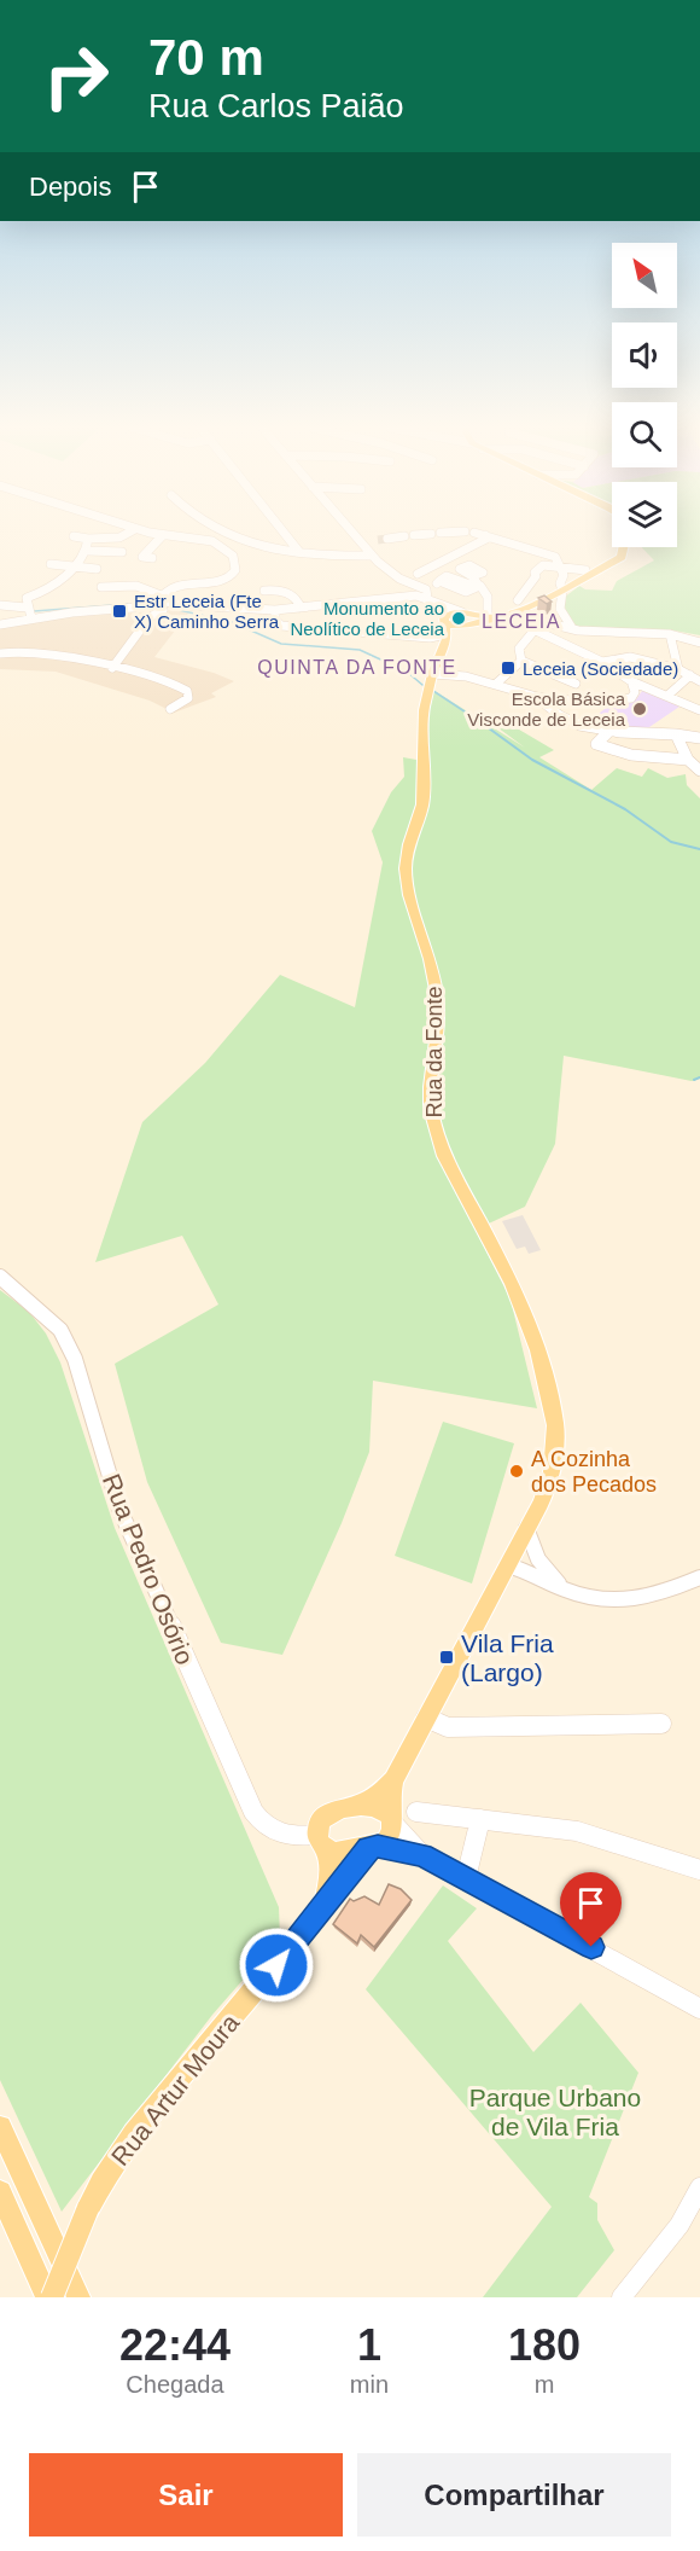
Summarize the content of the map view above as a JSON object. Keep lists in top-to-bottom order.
{
  "streets": {
    "main road": ["Rua da Fonte", "Rua Artur Moura"],
    "street": ["Rua Pedro Osório"]
  },
  "districts": ["LECEIA", "QUINTA DA FONTE"],
  "parks": ["Parque Urbano de Vila Fria"],
  "places": {
    "transit": ["Estr Leceia (Fte X) Caminho Serra", "Leceia (Sociedade)", "Vila Fria (Largo)"],
    "other": ["Monumento ao Neolítico de Leceia", "Escola Básica Visconde de Leceia", "A Cozinha dos Pecados"]
  },
  "north": "top left",
  "page": {
    "turn": ["70 m", "Rua Carlos Paião"],
    "then": "Depois",
    "eta": [
      "22:44",
      "Chegada",
      "1",
      "min",
      "180",
      "m"
    ],
    "buttons": ["Sair", "Compartilhar"]
  }
}
